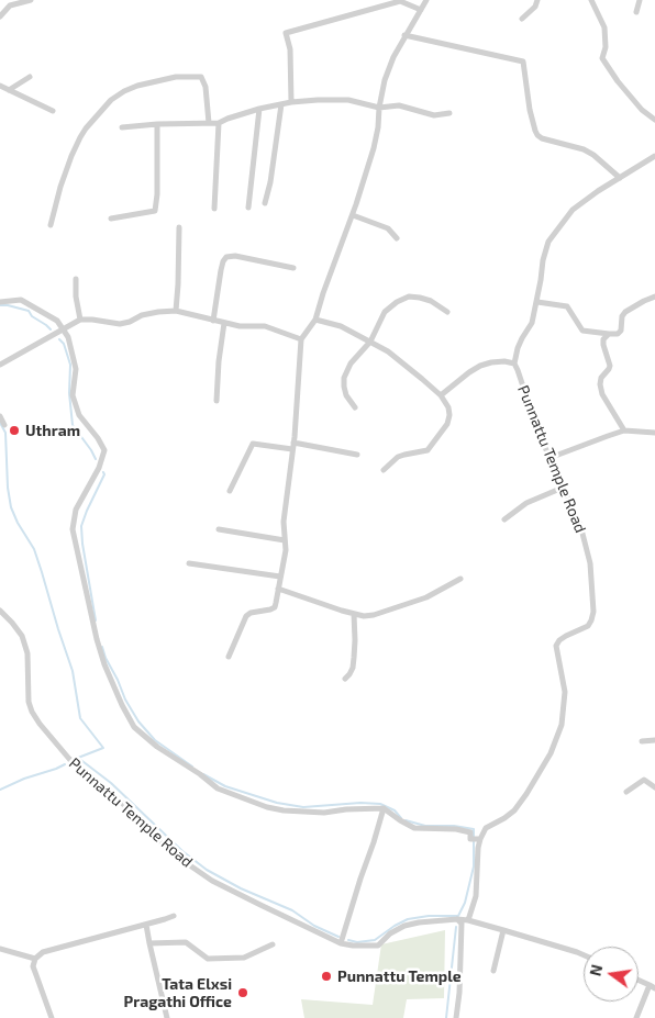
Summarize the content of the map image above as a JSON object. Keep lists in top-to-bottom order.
{
  "streets": {
    "street": ["Punnattu Temple Road"]
  },
  "places": ["Uthram", "Punnattu Temple", "Tata Elxsi Pragathi Office"],
  "north": "left"
}
